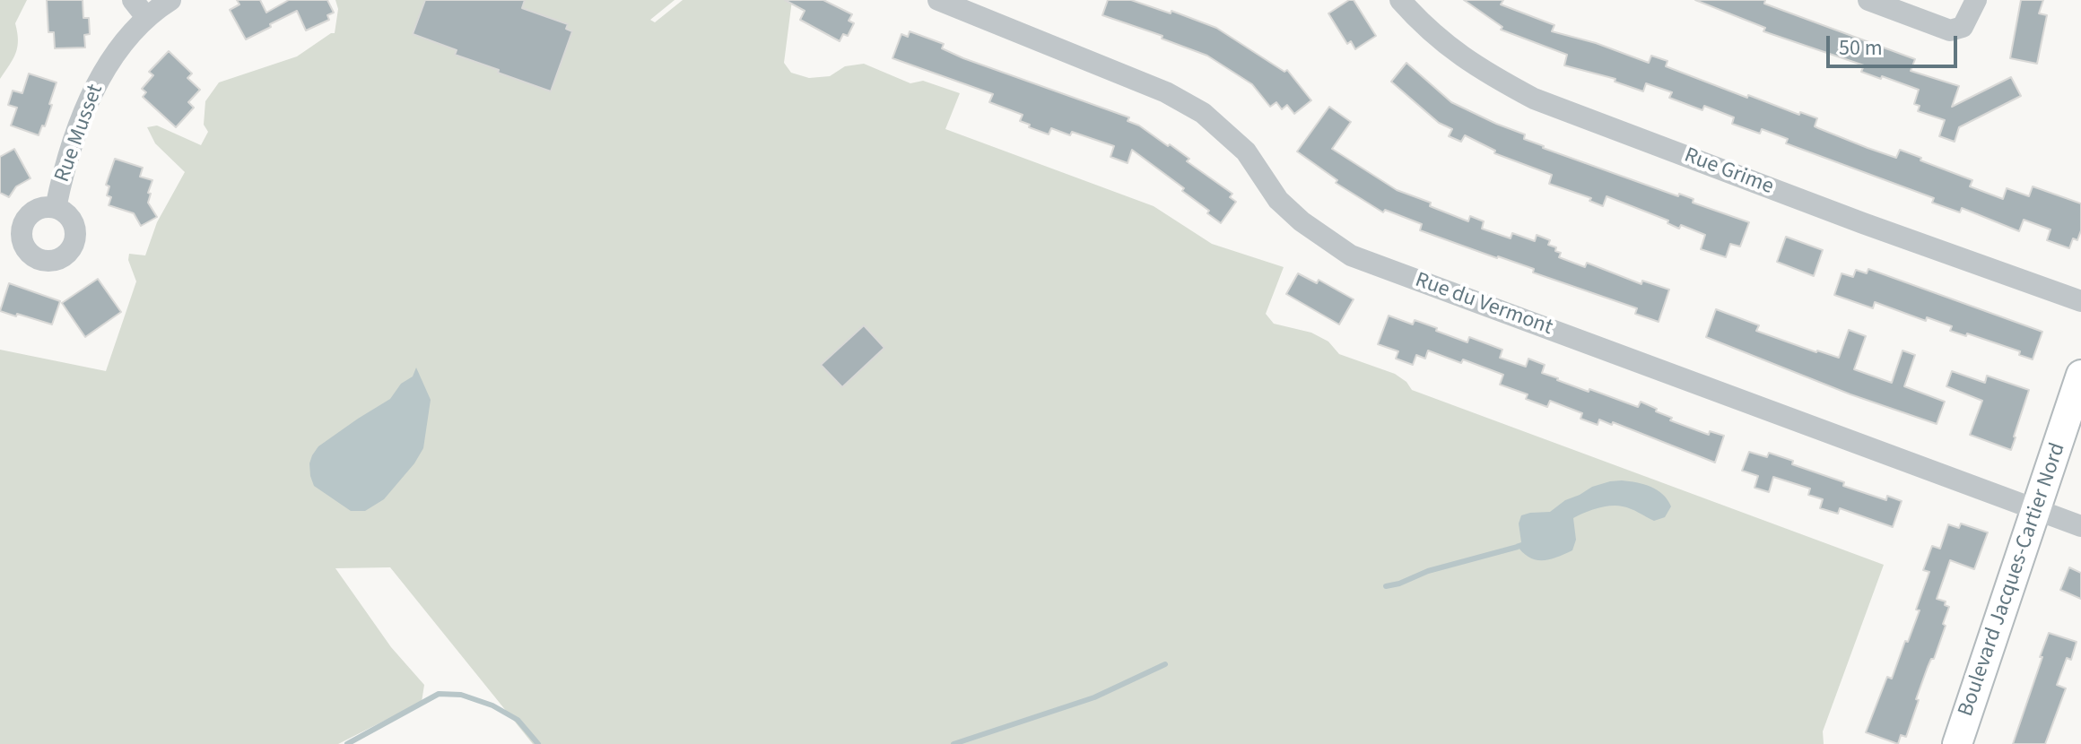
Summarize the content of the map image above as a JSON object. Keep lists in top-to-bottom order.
{
  "streets": {
    "street": [
      "Rue Musset",
      "Rue Grime",
      "Rue du Vermont",
      "Boulevard Jacques-Cartier Nord"
    ]
  },
  "crossings": [
    ["Rue du Vermont", "Boulevard Jacques-Cartier Nord"]
  ],
  "scale_bar": "50 m"
}
